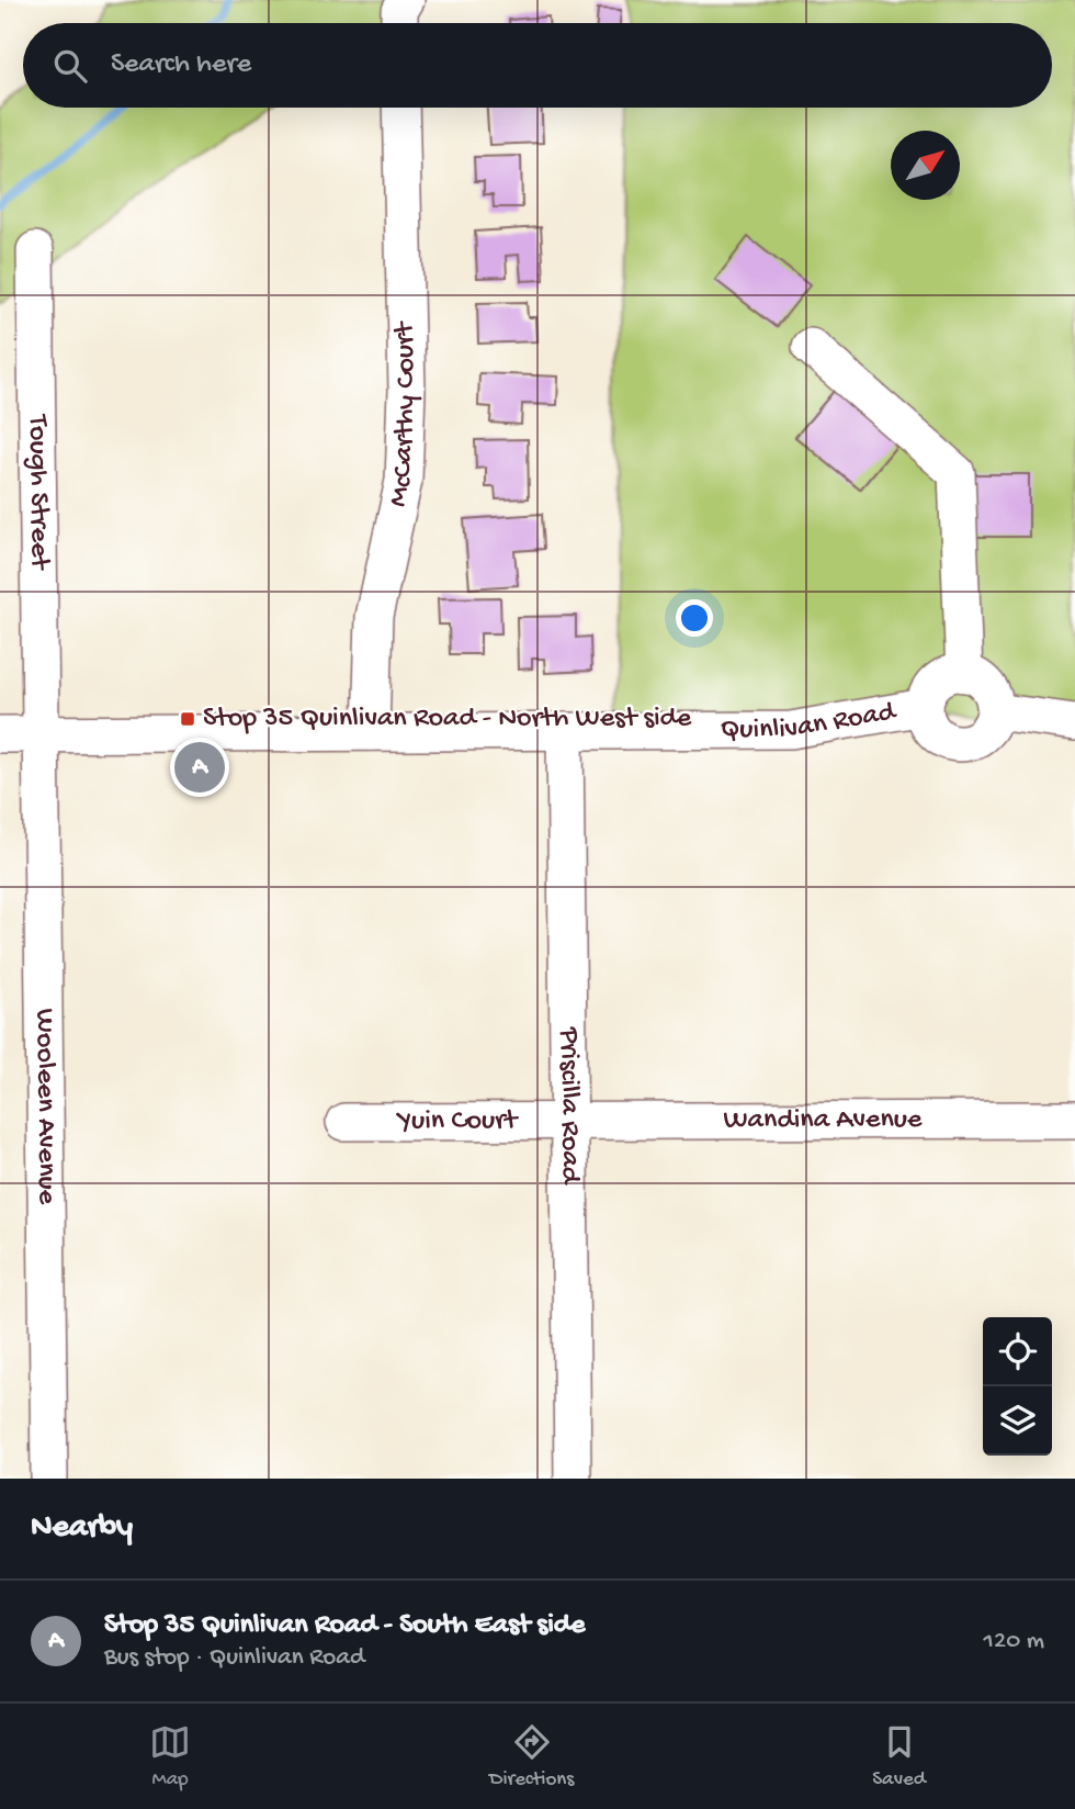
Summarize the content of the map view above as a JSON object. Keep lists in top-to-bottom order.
{
  "streets": {
    "street": [
      "McCarthy Court",
      "Tough Street",
      "Quinlivan Road",
      "Priscilla Road",
      "Wooleen Avenue",
      "Wandina Avenue",
      "Yuin Court"
    ]
  },
  "crossings": [
    ["McCarthy Court", "Quinlivan Road"],
    ["Tough Street", "Quinlivan Road"],
    ["Tough Street", "Wooleen Avenue"],
    ["Quinlivan Road", "Priscilla Road"],
    ["Quinlivan Road", "Wooleen Avenue"],
    ["Priscilla Road", "Wandina Avenue"],
    ["Priscilla Road", "Yuin Court"],
    ["Wandina Avenue", "Yuin Court"]
  ],
  "places": {
    "transit": ["Stop 35 Quinlivan Road - North West side"]
  },
  "north": "top right",
  "page": {
    "search": "Search here",
    "pins": "A",
    "heading": "Nearby",
    "list": [
      {
        "mark": "A",
        "name": "Stop 35 Quinlivan Road - South East side",
        "note": "Bus stop · Quinlivan Road",
        "value": "120 m"
      }
    ],
    "nav": ["Map", "Directions", "Saved"]
  }
}
